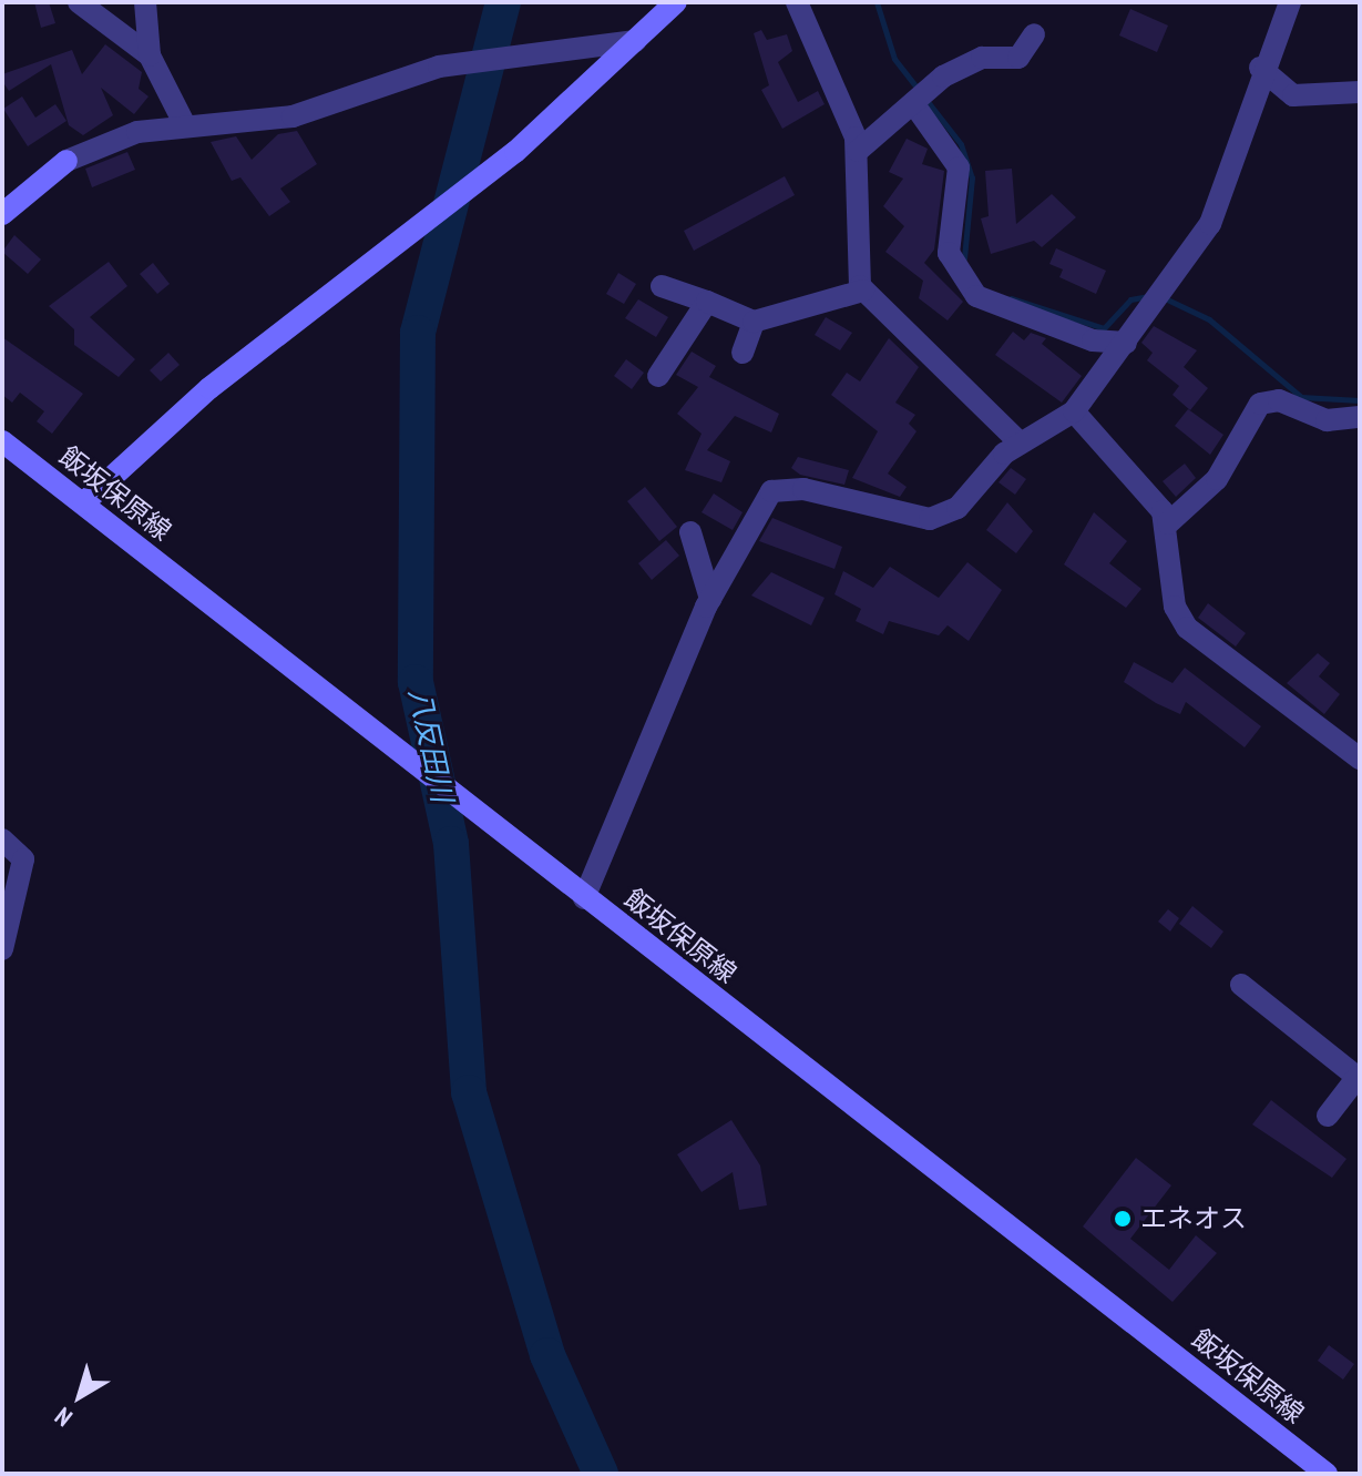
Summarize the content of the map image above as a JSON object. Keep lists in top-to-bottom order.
{
  "streets": {
    "main road": ["飯坂保原線"]
  },
  "water": ["八反田川"],
  "places": ["エネオス"],
  "north": "bottom left"
}
